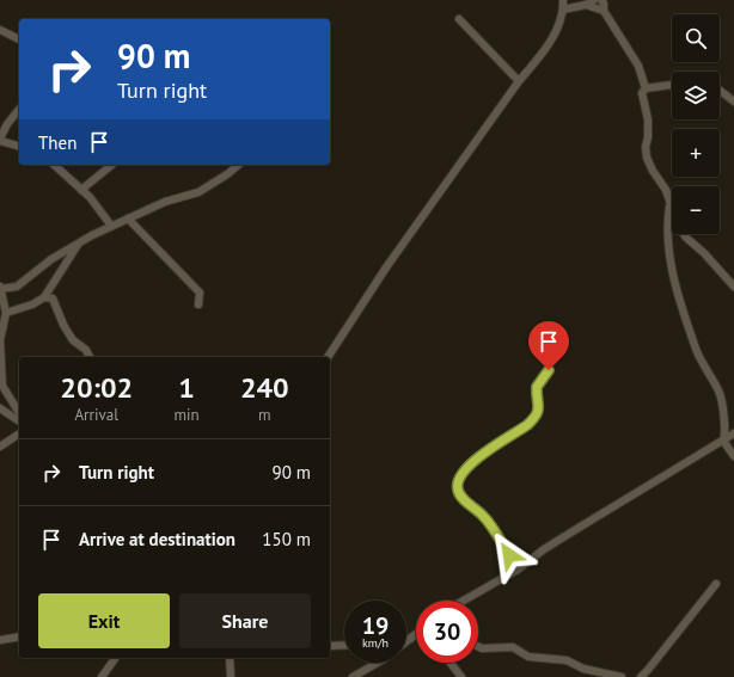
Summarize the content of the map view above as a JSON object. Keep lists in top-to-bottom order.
{
  "page": {
    "map_buttons": ["+", "−"],
    "turn": ["90 m", "Turn right"],
    "then": "Then",
    "eta": [
      "20:02",
      "Arrival",
      "1",
      "min",
      "240",
      "m"
    ],
    "list": [
      {
        "name": "Turn right",
        "value": "90 m"
      },
      {
        "name": "Arrive at destination",
        "value": "150 m"
      }
    ],
    "buttons": ["Exit", "Share"],
    "speed": "19 km/h",
    "limit": "30"
  }
}
